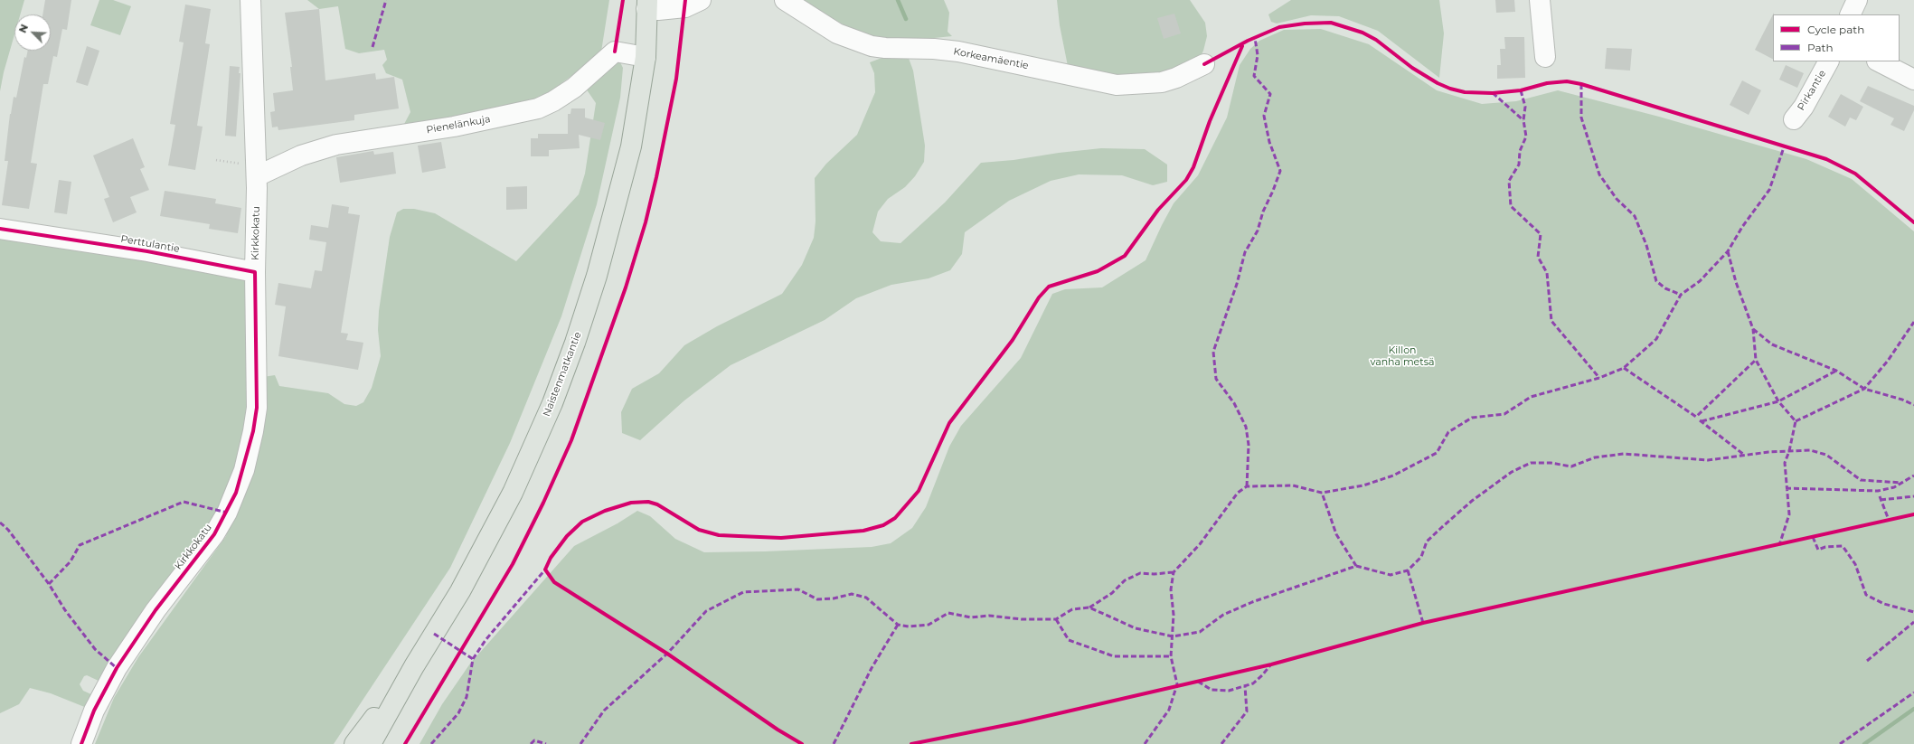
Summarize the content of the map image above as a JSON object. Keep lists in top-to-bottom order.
{
  "streets": {
    "main road": ["Naistenmatkantie"],
    "street": [
      "Korkeamäentie",
      "Pirkantie",
      "Pienelänkuja",
      "Kirkkokatu",
      "Perttulantie"
    ]
  },
  "crossings": [
    ["Pienelänkuja", "Kirkkokatu"],
    ["Pienelänkuja", "Naistenmatkantie"],
    ["Kirkkokatu", "Perttulantie"]
  ],
  "parks": ["Killon vanha metsä"],
  "legend": ["Cycle path", "Path"],
  "north": "top left"
}
